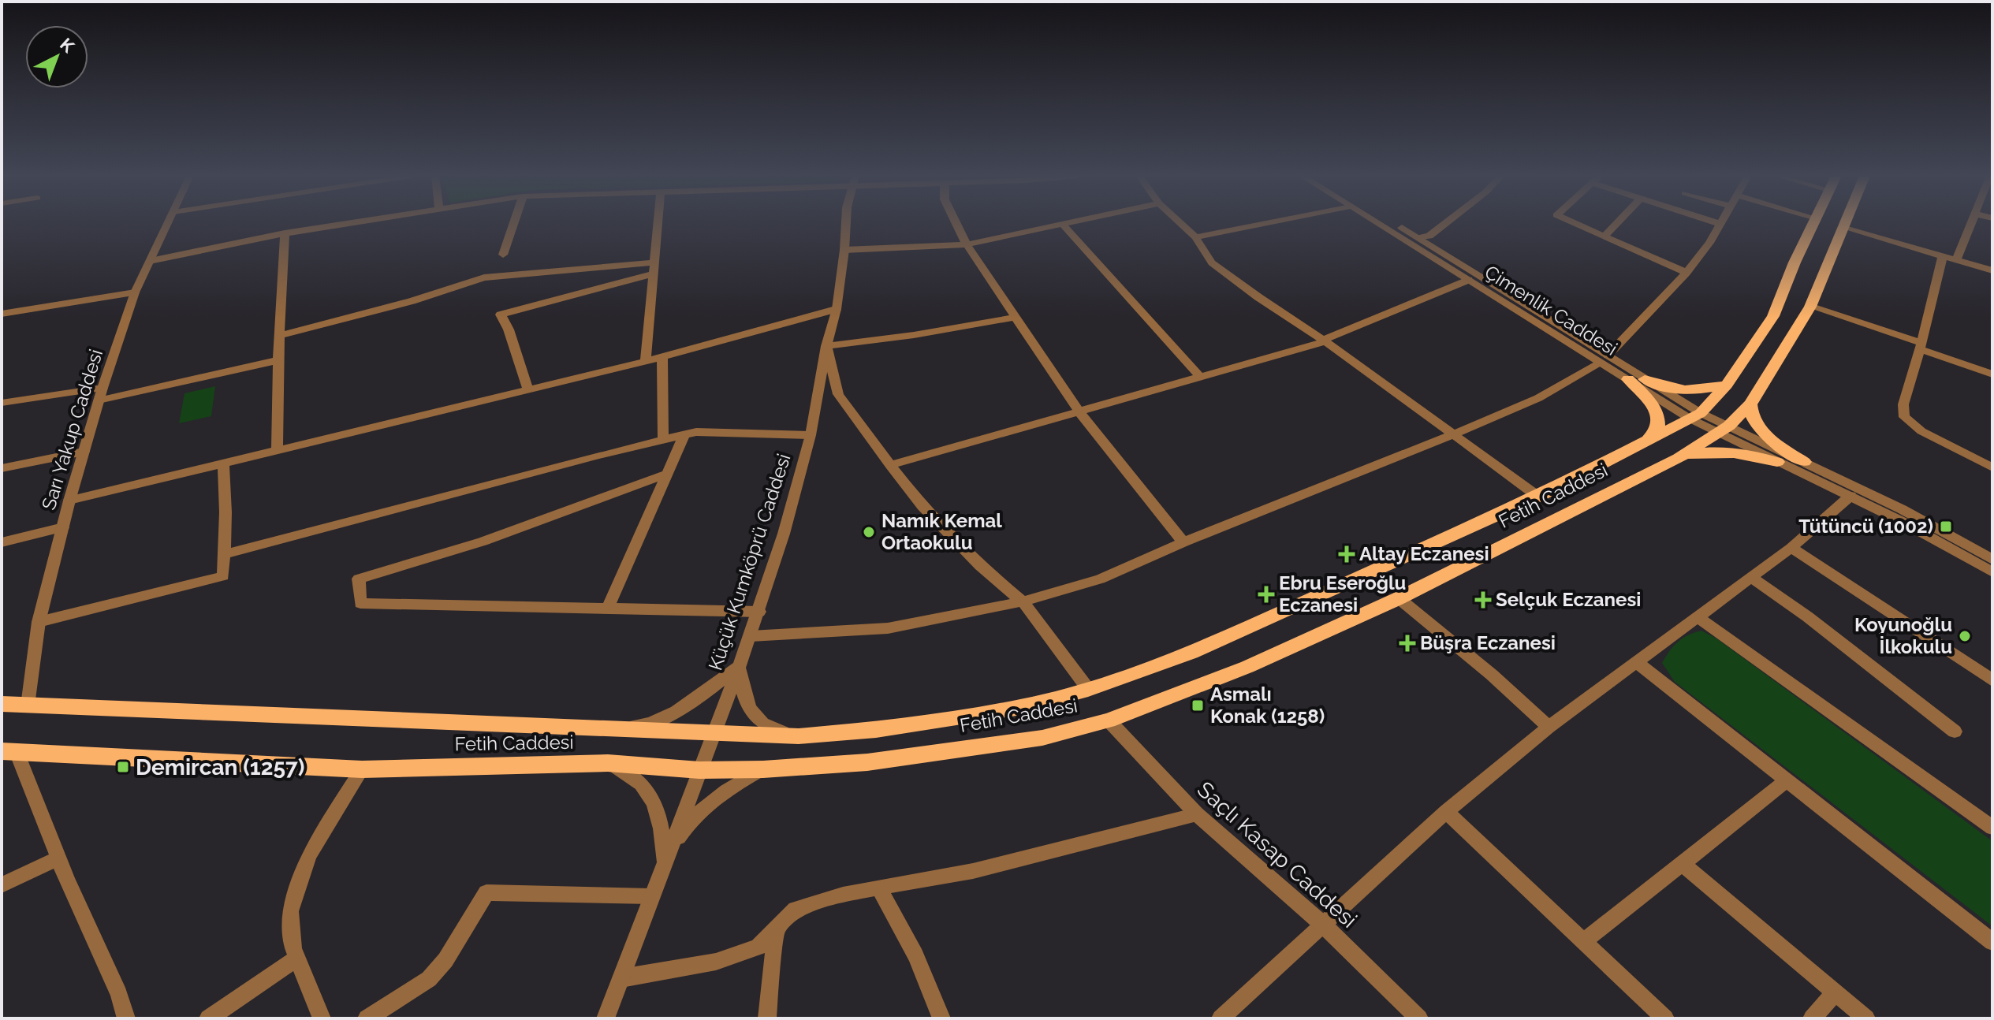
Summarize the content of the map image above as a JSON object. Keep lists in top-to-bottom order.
{
  "streets": {
    "main road": ["Fetih Caddesi"],
    "street": [
      "Çimenlik Caddesi",
      "Sarı Yakup Caddesi",
      "Küçük Kumköprü Caddesi",
      "Saçlı Kasap Caddesi"
    ]
  },
  "crossings": [
    ["Çimenlik Caddesi", "Fetih Caddesi"],
    ["Sarı Yakup Caddesi", "Fetih Caddesi"],
    ["Fetih Caddesi", "Küçük Kumköprü Caddesi"],
    ["Fetih Caddesi", "Saçlı Kasap Caddesi"]
  ],
  "places": {
    "transit": ["Tütüncü (1002)", "Asmalı Konak (1258)", "Demircan (1257)"],
    "other": ["Namık Kemal Ortaokulu", "Koyunoğlu İlkokulu"],
    "health": [
      "Altay Eczanesi",
      "Ebru Eseroğlu Eczanesi",
      "Selçuk Eczanesi",
      "Büşra Eczanesi"
    ]
  },
  "north": "top right"
}
